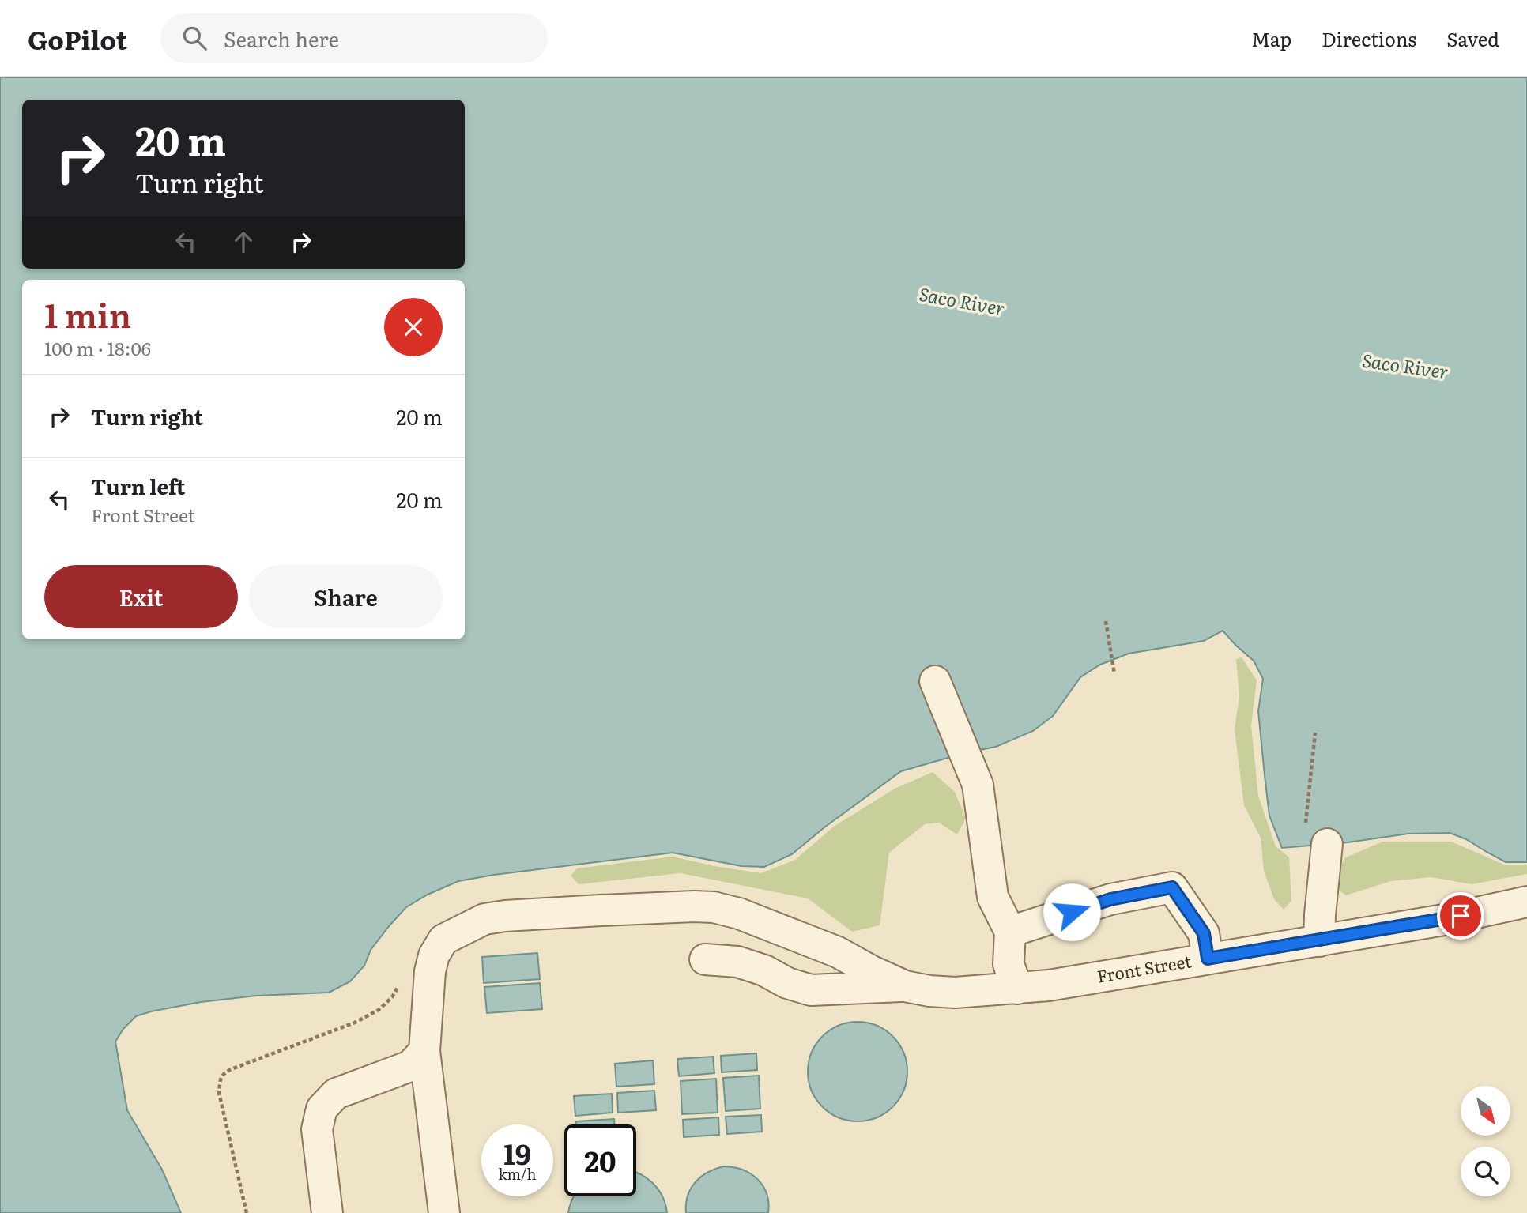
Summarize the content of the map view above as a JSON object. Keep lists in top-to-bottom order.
{
  "streets": {
    "street": ["Front Street"]
  },
  "water": ["Saco River"],
  "north": "bottom right",
  "page": {
    "header": "GoPilot",
    "search": "Search here",
    "nav": ["Map", "Directions", "Saved"],
    "turn": ["20 m", "Turn right"],
    "heading": ["1 min", "100 m · 18:06"],
    "list": [
      {
        "name": "Turn right",
        "value": "20 m"
      },
      {
        "name": "Turn left",
        "note": "Front Street",
        "value": "20 m"
      }
    ],
    "buttons": ["Exit", "Share"],
    "speed": "19 km/h",
    "limit": "20"
  }
}
